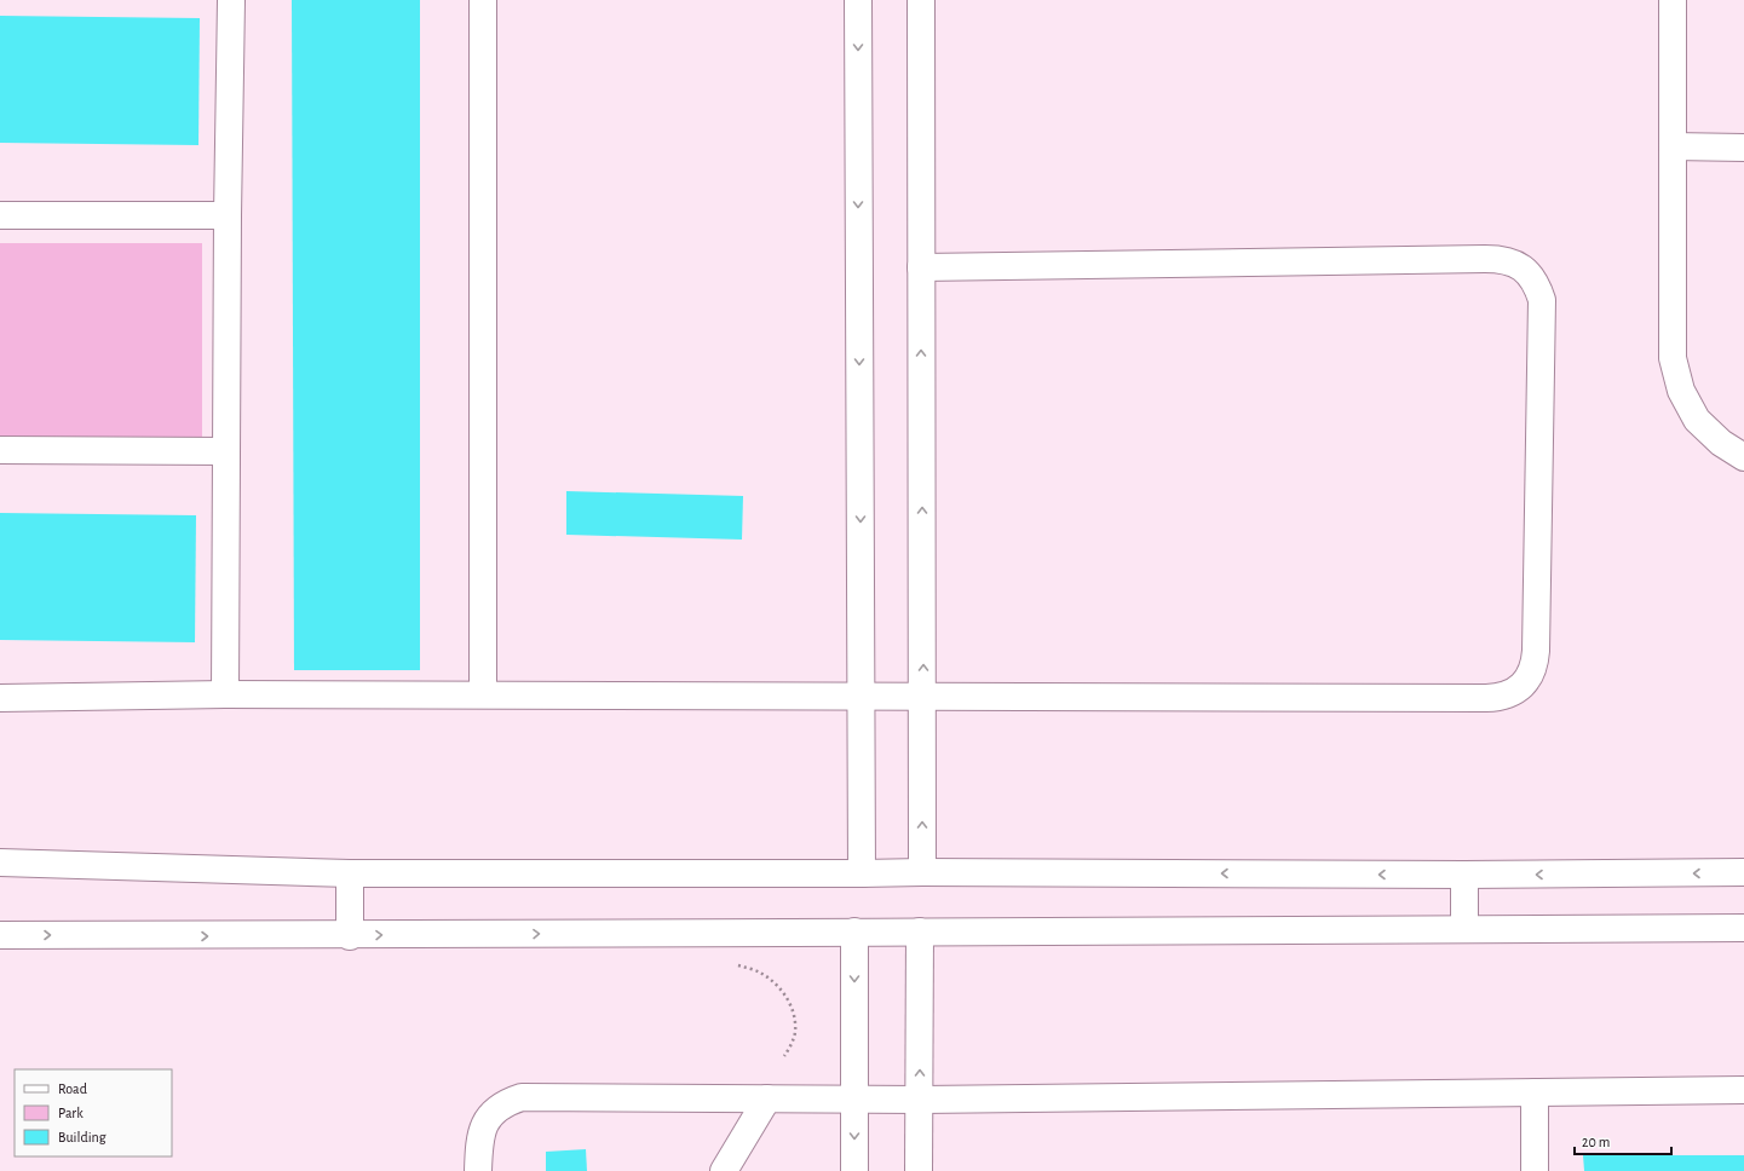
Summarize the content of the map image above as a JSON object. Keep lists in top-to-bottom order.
{
  "legend": ["Road", "Park", "Building"],
  "scale_bar": "20 m"
}
